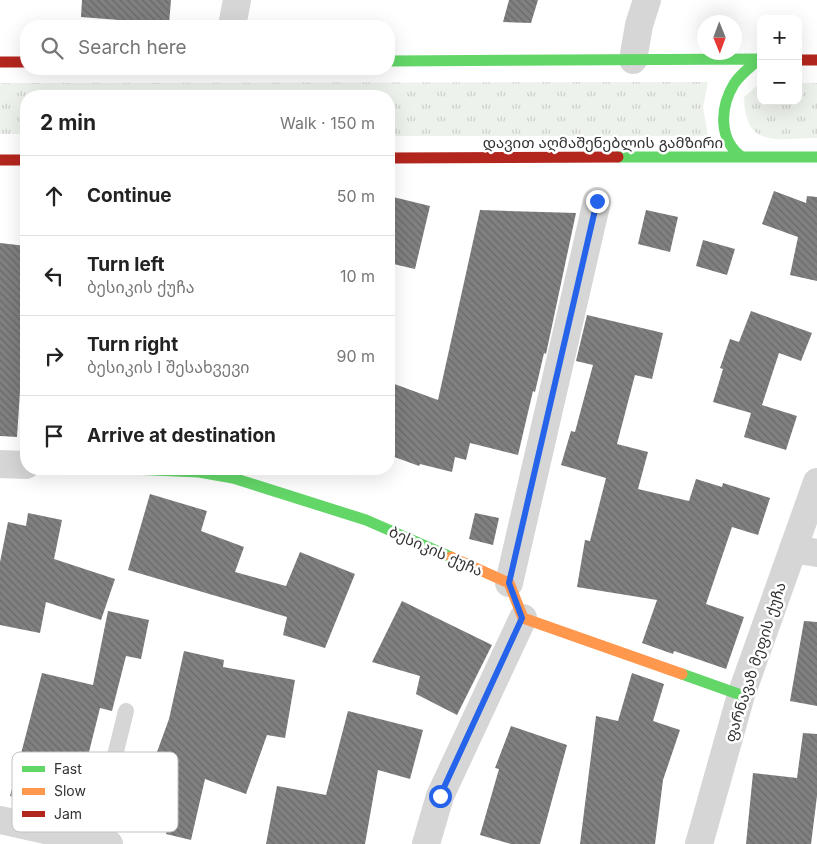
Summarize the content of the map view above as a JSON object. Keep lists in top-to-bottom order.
{
  "streets": {
    "main road": ["დავით აღმაშენებლის გამზირი", "ბესიკის ქუჩა"],
    "street": ["ფარნავაზ მეფის ქუჩა"]
  },
  "legend": ["Fast", "Slow", "Jam"],
  "north": "bottom",
  "page": {
    "map_buttons": ["+", "−"],
    "search": "Search here",
    "heading": ["2 min", "Walk · 150 m"],
    "list": [
      ["Continue", "50 m"],
      ["Turn left", "ბესიკის ქუჩა", "10 m"],
      ["Turn right", "ბესიკის I შესახვევი", "90 m"],
      "Arrive at destination"
    ]
  }
}
